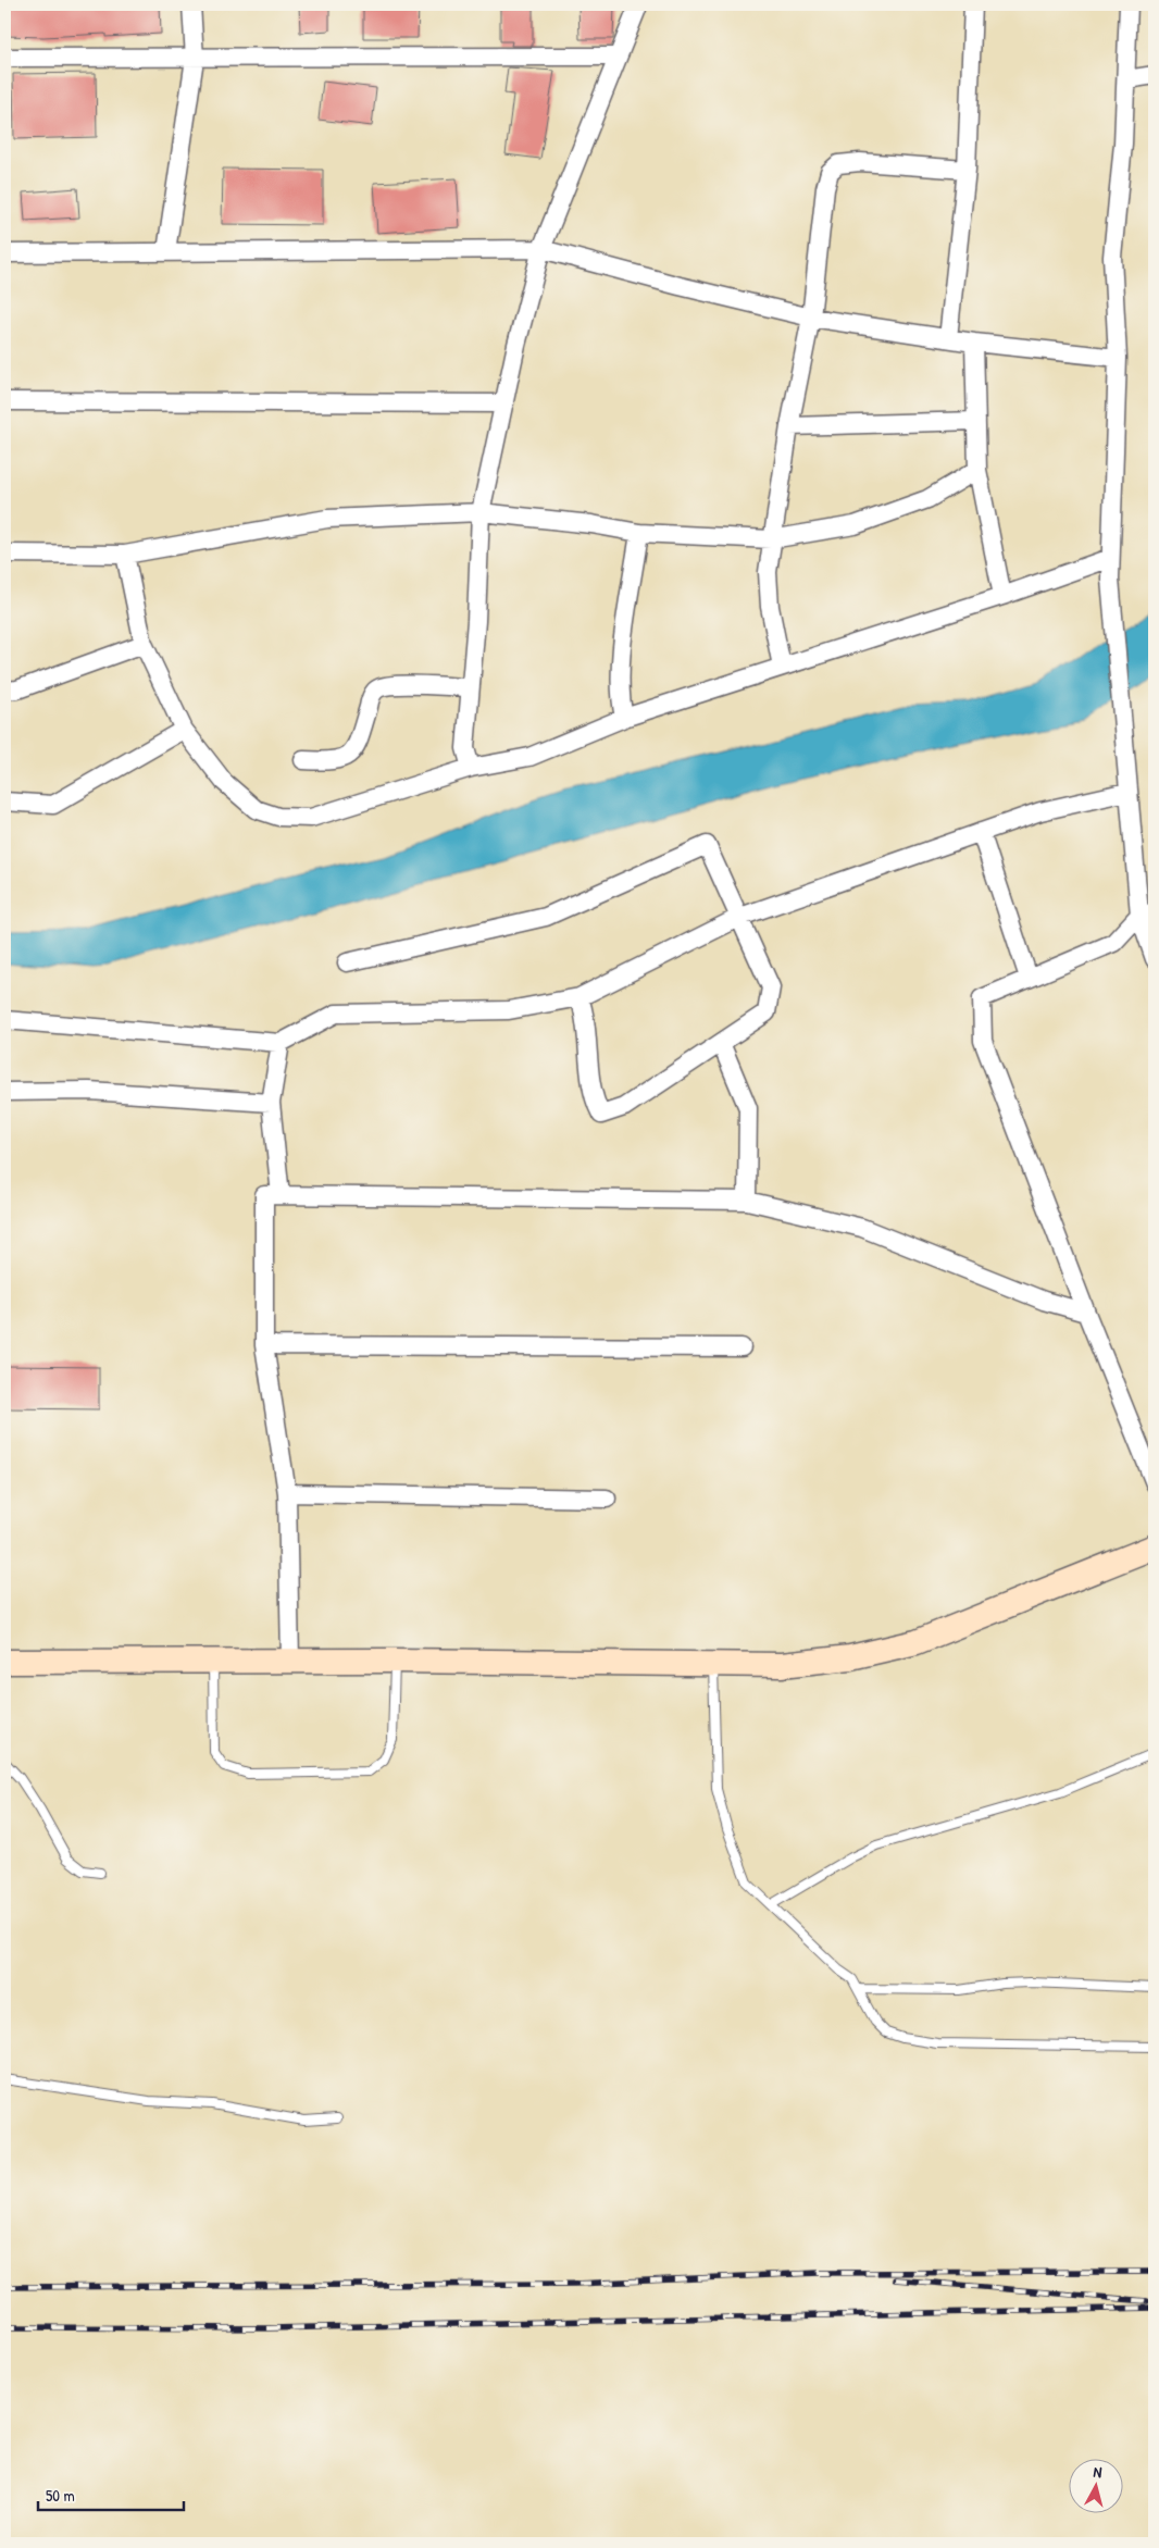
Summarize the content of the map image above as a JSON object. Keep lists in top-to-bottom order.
{
  "scale_bar": "50 m",
  "north": "top"
}
